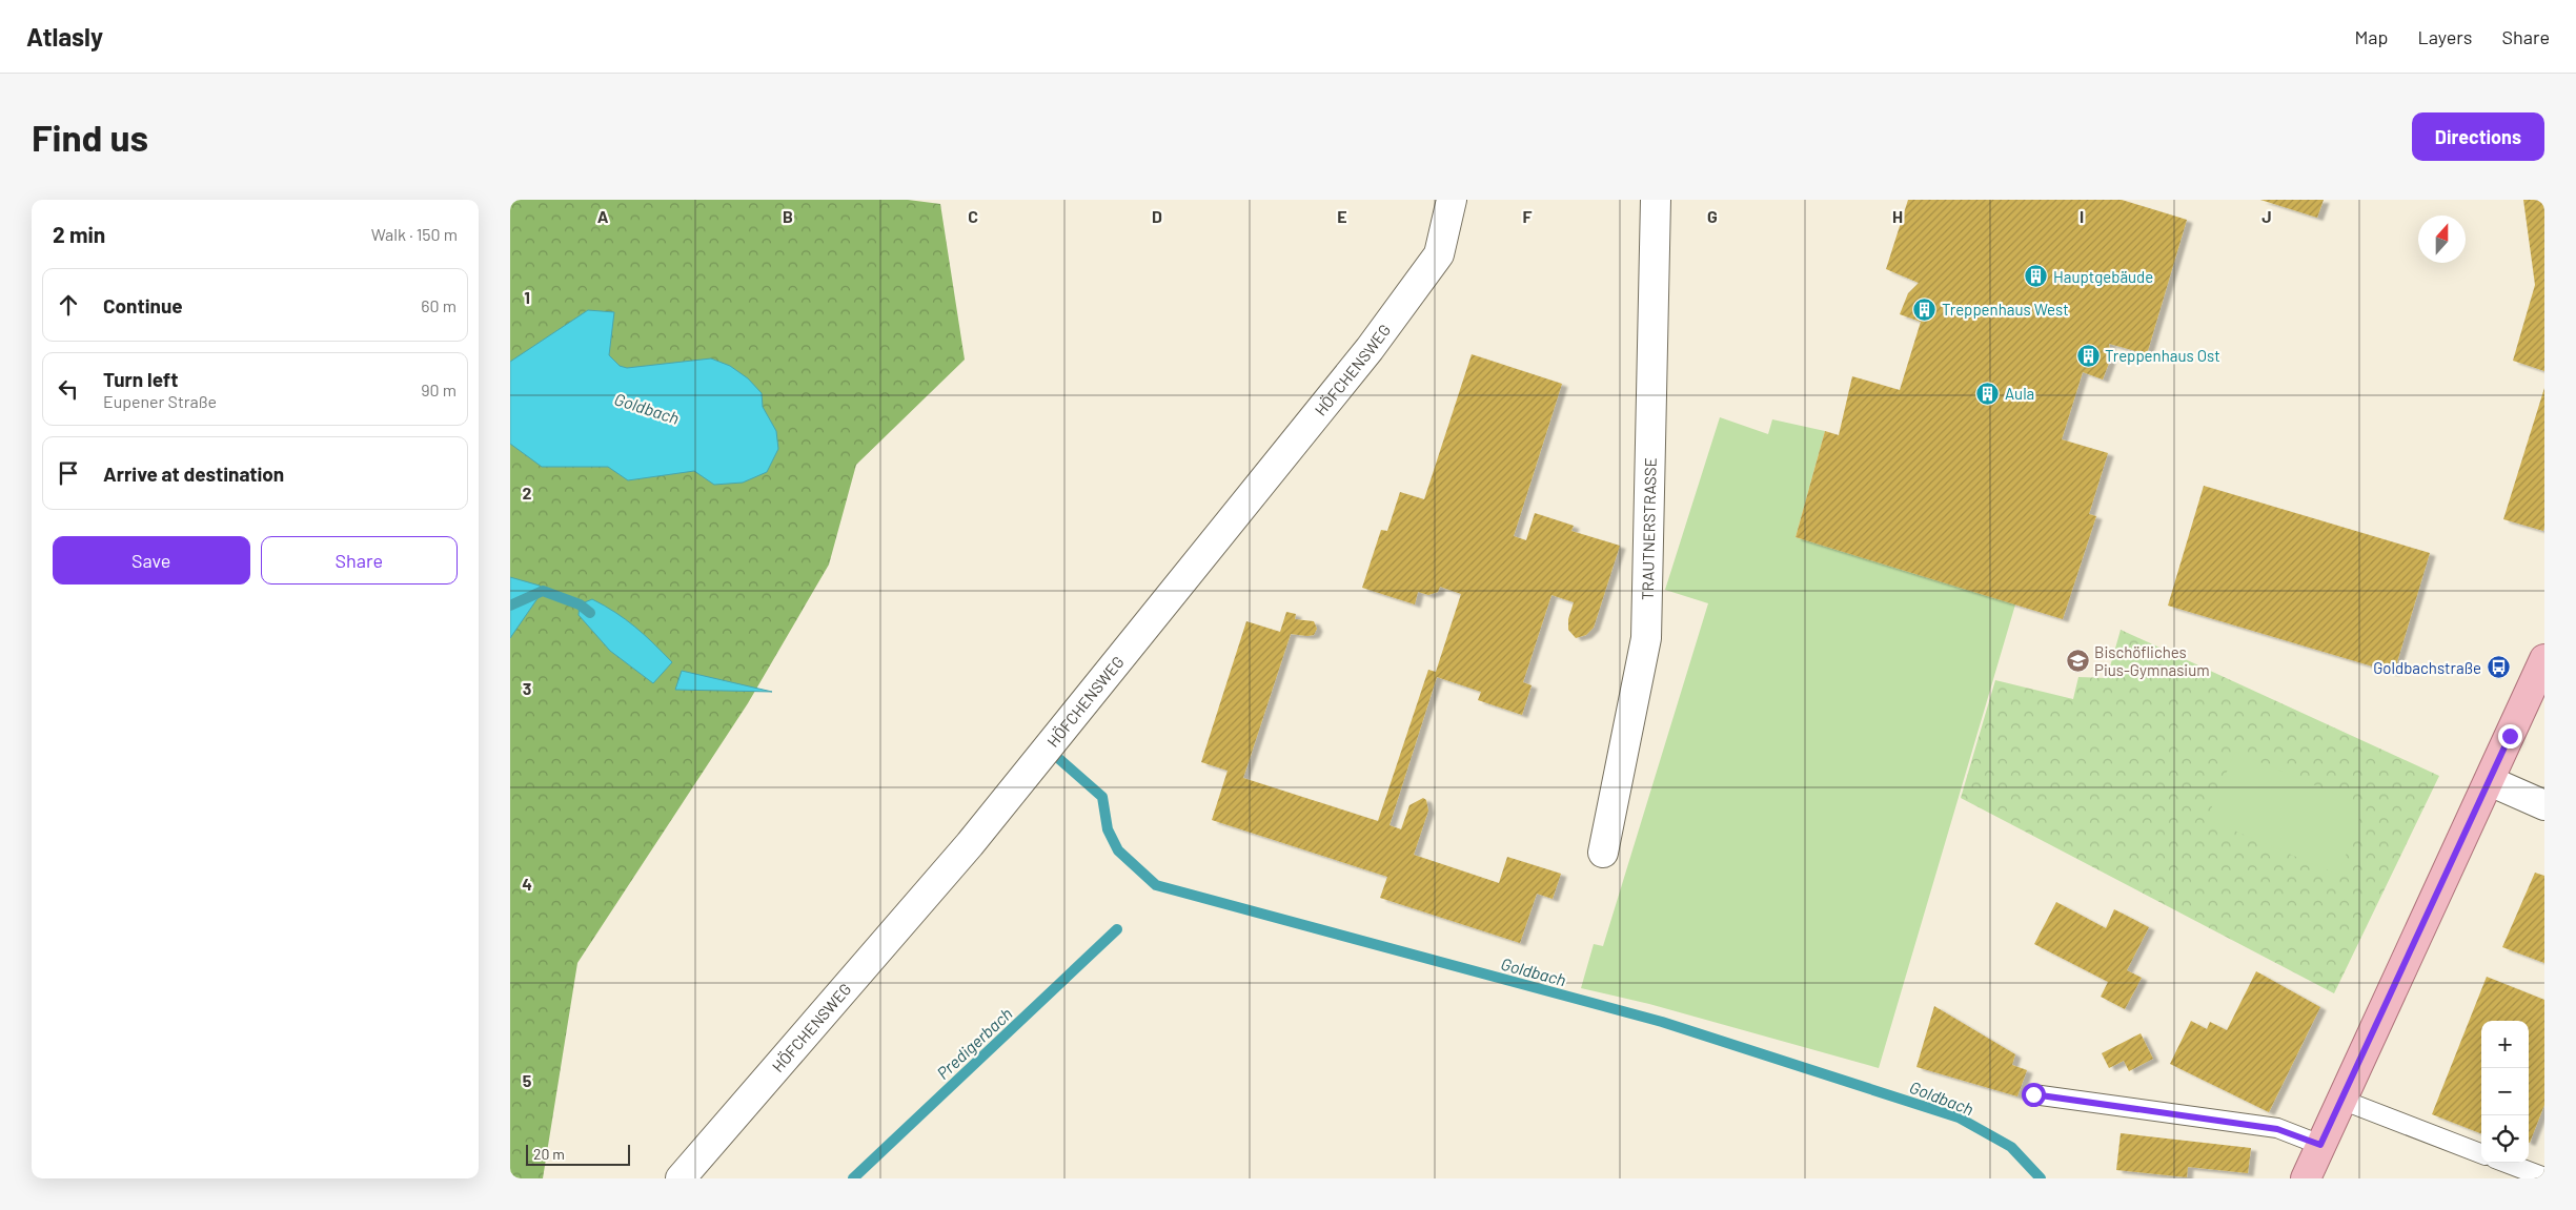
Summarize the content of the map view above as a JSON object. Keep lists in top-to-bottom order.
{
  "streets": {
    "street": ["HÖFCHENSWEG", "TRAUTNERSTRASSE"]
  },
  "water": ["Goldbach", "Predigerbach"],
  "places": {
    "building": [
      "Hauptgebäude",
      "Treppenhaus West",
      "Treppenhaus Ost",
      "Aula"
    ],
    "school or university": ["Bischöfliches Pius-Gymnasium"],
    "bus stop": ["Goldbachstraße"]
  },
  "scale_bar": "20 m",
  "north": "top",
  "page": {
    "header": "Atlasly",
    "nav": ["Map", "Layers", "Share"],
    "buttons": [
      "Directions",
      ["Save", "Share"]
    ],
    "title": "Find us",
    "heading": ["2 min", "Walk · 150 m"],
    "list": [
      ["Continue", "60 m"],
      ["Turn left", "Eupener Straße", "90 m"],
      "Arrive at destination"
    ],
    "map_buttons": ["+", "−"],
    "scale": "20 m"
  },
  "grid": {
    "columns": [
      "A",
      "B",
      "C",
      "D",
      "E",
      "F",
      "G",
      "H",
      "I",
      "J"
    ],
    "rows": [
      "1",
      "2",
      "3",
      "4",
      "5"
    ]
  }
}
